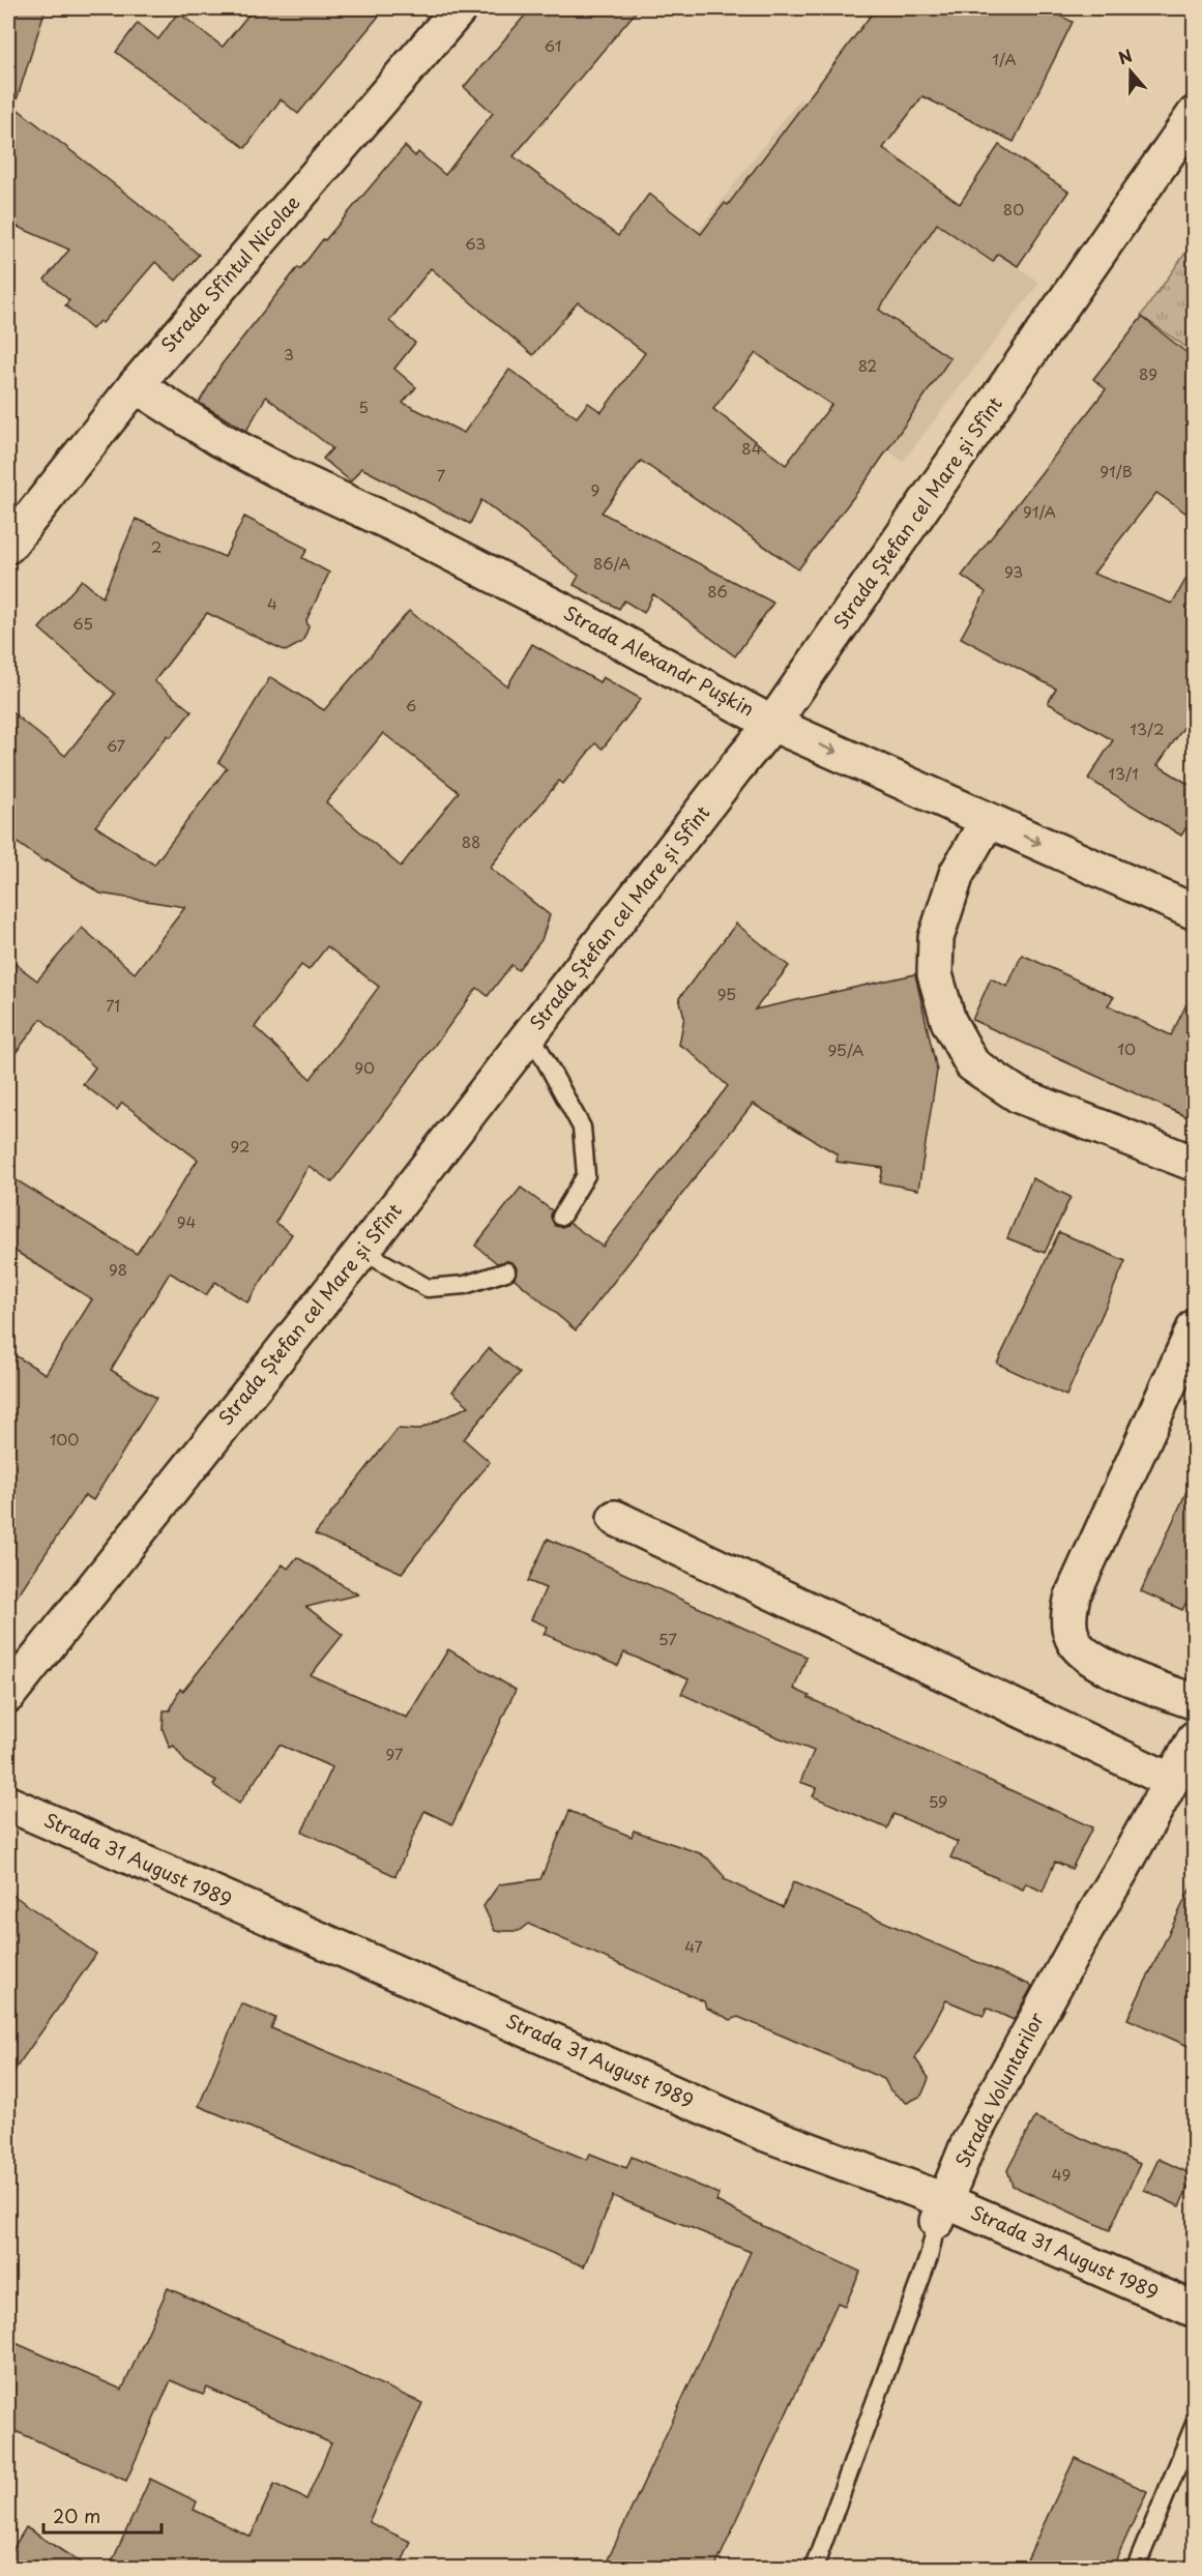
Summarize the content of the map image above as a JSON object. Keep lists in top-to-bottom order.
{
  "streets": {
    "street": [
      "Strada Sfîntul Nicolae",
      "Strada Ștefan cel Mare și Sfînt",
      "Strada Alexandr Pușkin",
      "Strada 31 August 1989",
      "Strada Voluntarilor"
    ]
  },
  "crossings": [
    ["Strada Sfîntul Nicolae", "Strada Alexandr Pușkin"],
    ["Strada Ștefan cel Mare și Sfînt", "Strada Alexandr Pușkin"],
    ["Strada 31 August 1989", "Strada Voluntarilor"]
  ],
  "one_way": ["Strada Alexandr Pușkin"],
  "house_numbers": [
    "61",
    "1/A",
    "80",
    "63",
    "3",
    "82",
    "89",
    "5",
    "84",
    "91/B",
    "7",
    "9",
    "91/A",
    "2",
    "86/A",
    "93",
    "86",
    "4",
    "65",
    "6",
    "13/2",
    "67",
    "13/1",
    "88",
    "95",
    "71",
    "10",
    "95/A",
    "90",
    "92",
    "94",
    "98",
    "100",
    "57",
    "97",
    "59",
    "47",
    "49"
  ],
  "scale_bar": "20 m",
  "north": "top"
}
